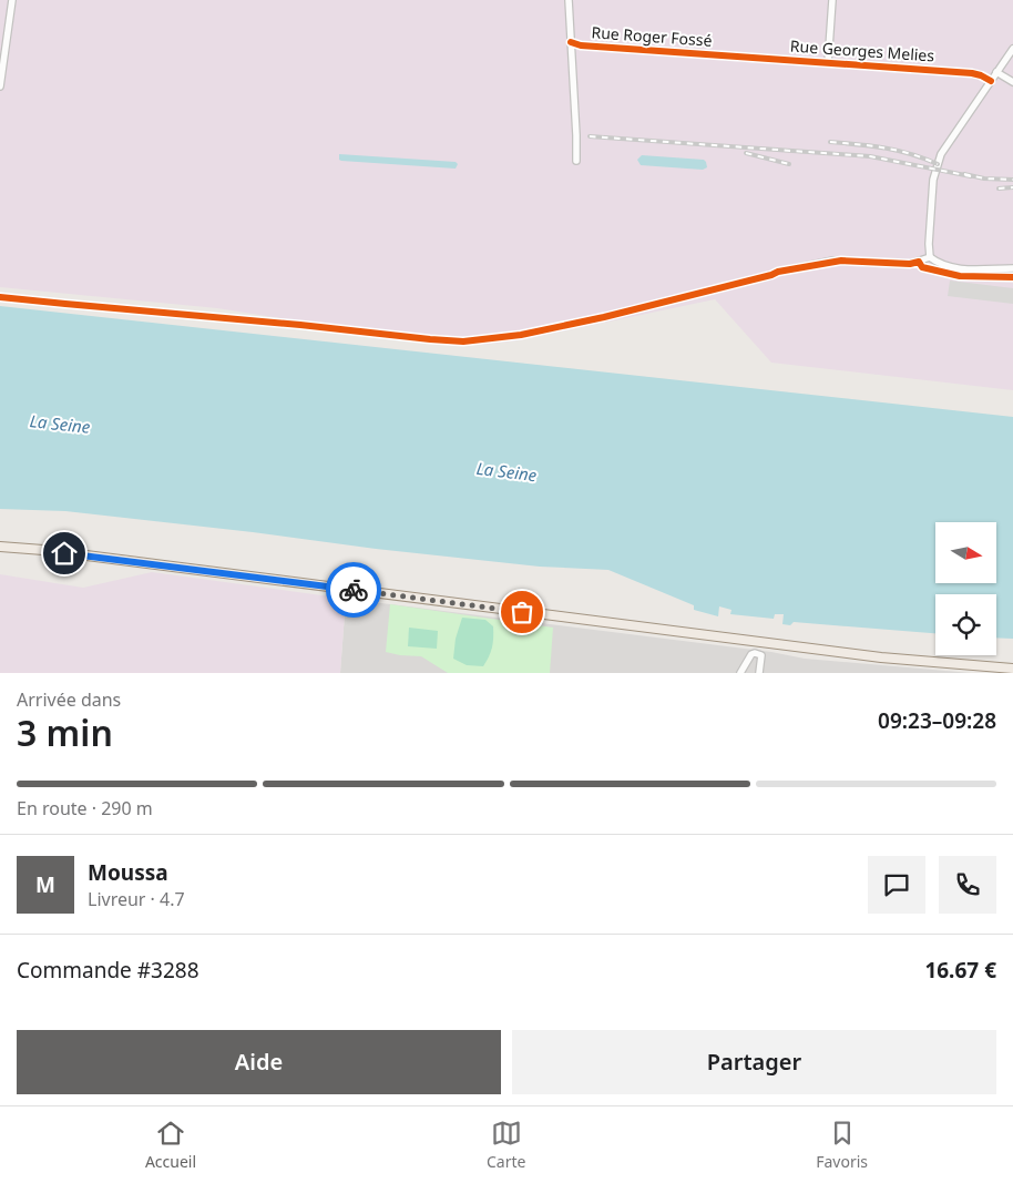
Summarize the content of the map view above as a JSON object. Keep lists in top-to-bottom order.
{
  "streets": {
    "street": ["Rue Roger Fossé", "Rue Georges Melies"]
  },
  "crossings": [
    ["Rue Roger Fossé", "Rue Georges Melies"]
  ],
  "water": ["La Seine"],
  "north": "right",
  "page": {
    "heading": ["3 min", "Arrivée dans", "09:23–09:28"],
    "panel": [
      "Moussa",
      "Livreur · 4.7",
      "Commande #3288",
      "16.67 €"
    ],
    "bar": "En route · 290 m",
    "round": "M",
    "buttons": ["Aide", "Partager"],
    "tabs": ["Accueil", "Carte", "Favoris"]
  }
}
